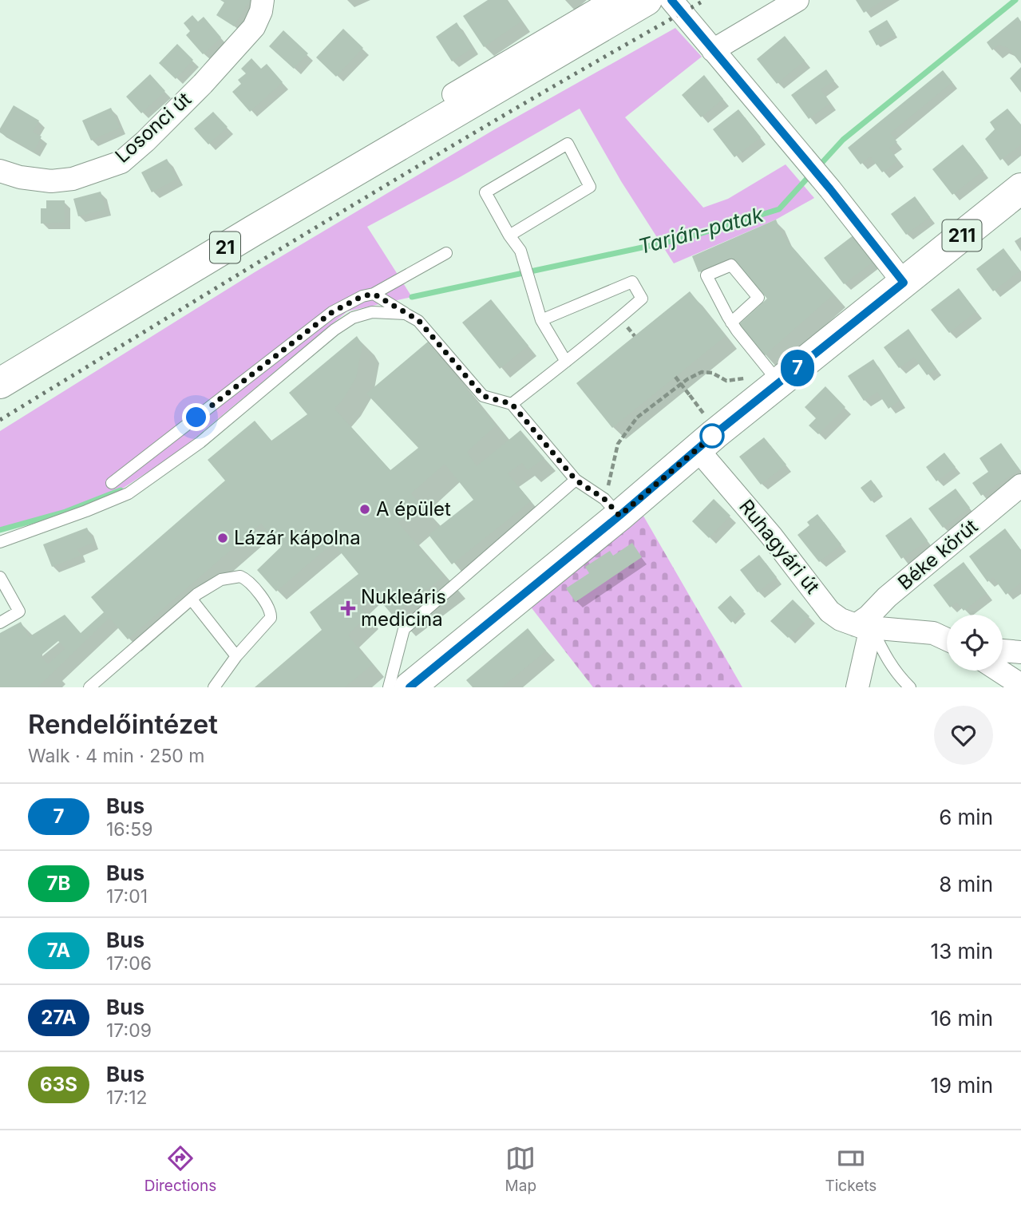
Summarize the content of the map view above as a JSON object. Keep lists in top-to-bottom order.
{
  "streets": {
    "main road": ["211", "21"],
    "street": ["Losonci út", "Ruhagyári út", "Béke körút"]
  },
  "crossings": [
    ["211", "Ruhagyári út"],
    ["Ruhagyári út", "Béke körút"]
  ],
  "water": ["Tarján-patak"],
  "places": {
    "other": ["A épület", "Lázár kápolna"],
    "health": ["Nukleáris medicina"]
  },
  "lines": ["bus line 7"],
  "page": {
    "on_map": "7",
    "heading": ["Rendelőintézet", "Walk · 4 min · 250 m"],
    "list": [
      {
        "mark": "7",
        "name": "Bus",
        "note": "16:59",
        "value": "6 min"
      },
      {
        "mark": "7B",
        "name": "Bus",
        "note": "17:01",
        "value": "8 min"
      },
      {
        "mark": "7A",
        "name": "Bus",
        "note": "17:06",
        "value": "13 min"
      },
      {
        "mark": "27A",
        "name": "Bus",
        "note": "17:09",
        "value": "16 min"
      },
      {
        "mark": "63S",
        "name": "Bus",
        "note": "17:12",
        "value": "19 min"
      }
    ],
    "tabs": ["Directions", "Map", "Tickets"]
  }
}
